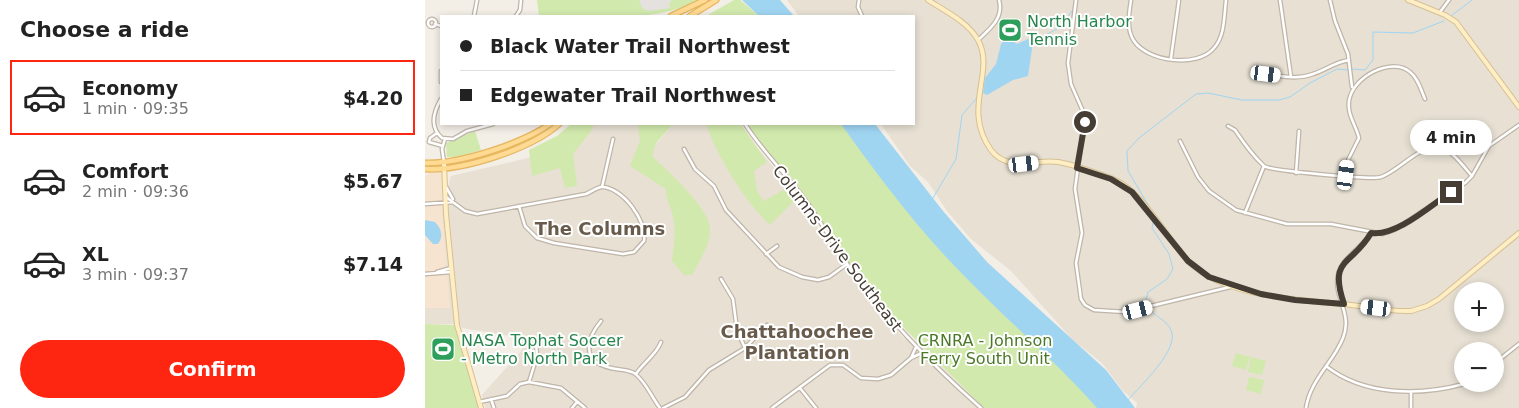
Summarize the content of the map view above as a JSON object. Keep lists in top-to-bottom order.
{
  "streets": {
    "street": ["Columns Drive Southeast"]
  },
  "districts": ["The Columns", "Chattahoochee Plantation"],
  "parks": ["CRNRA - Johnson Ferry South Unit"],
  "places": {
    "sports": ["North Harbor Tennis", "NASA Tophat Soccer - Metro North Park"]
  },
  "page": {
    "heading": "Choose a ride",
    "banner": ["Black Water Trail Northwest", "Edgewater Trail Northwest"],
    "list": [
      {
        "name": "Economy",
        "note": "1 min · 09:35",
        "value": "$4.20"
      },
      {
        "name": "Comfort",
        "note": "2 min · 09:36",
        "value": "$5.67"
      },
      {
        "name": "XL",
        "note": "3 min · 09:37",
        "value": "$7.14"
      }
    ],
    "bubble": "4 min",
    "map_buttons": ["+", "−"],
    "buttons": "Confirm"
  }
}
